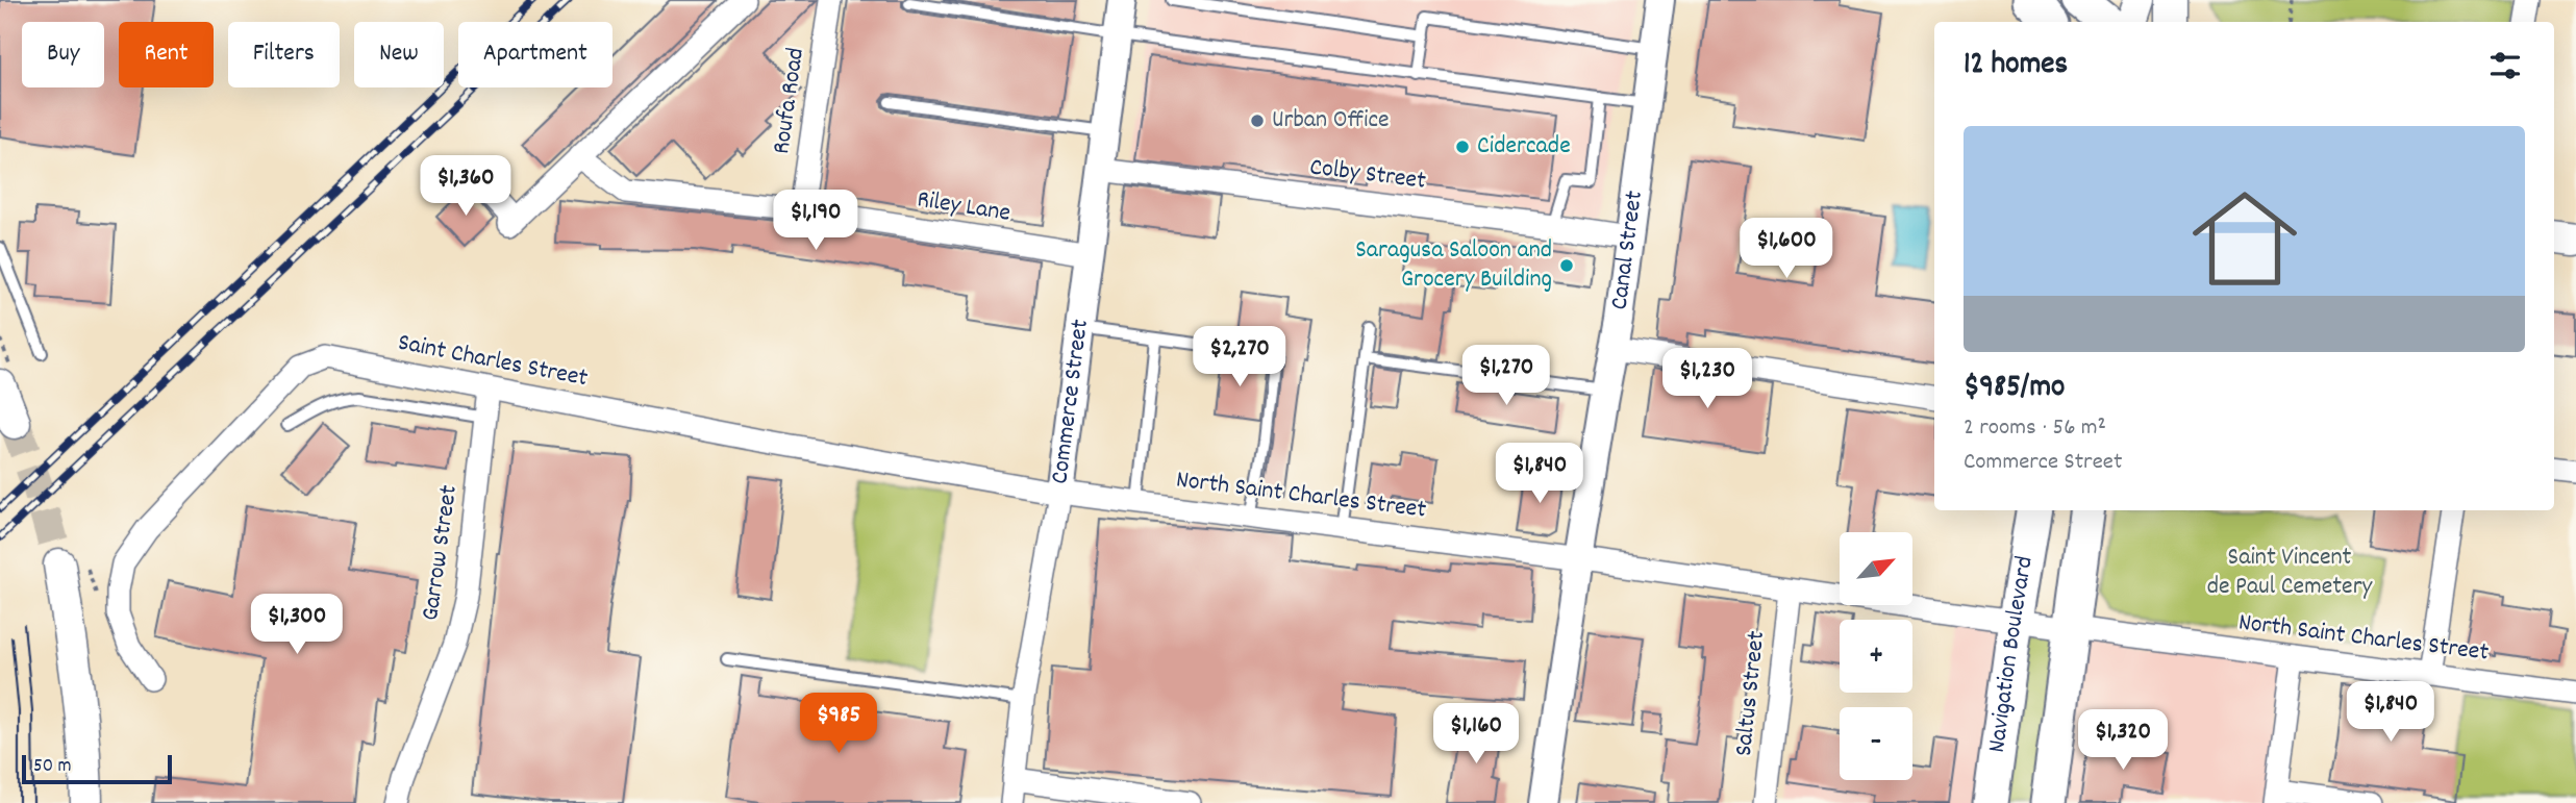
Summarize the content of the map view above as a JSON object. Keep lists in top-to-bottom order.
{
  "streets": {
    "main road": ["Navigation Boulevard"],
    "street": [
      "Roufa Road",
      "Colby Street",
      "Riley Lane",
      "Canal Street",
      "Saint Charles Street",
      "Commerce Street",
      "North Saint Charles Street",
      "Garrow Street",
      "Saltus Street"
    ]
  },
  "crossings": [
    ["Roufa Road", "Riley Lane"],
    ["Colby Street", "Canal Street"],
    ["Colby Street", "Commerce Street"],
    ["Riley Lane", "Commerce Street"],
    ["Canal Street", "North Saint Charles Street"],
    ["Saint Charles Street", "Commerce Street"],
    ["Saint Charles Street", "North Saint Charles Street"],
    ["Saint Charles Street", "Garrow Street"],
    ["Commerce Street", "North Saint Charles Street"],
    ["North Saint Charles Street", "Navigation Boulevard"],
    ["North Saint Charles Street", "Saltus Street"]
  ],
  "parks": ["Saint Vincent de Paul Cemetery"],
  "places": ["Urban Office", "Cidercade", "Saragusa Saloon and Grocery Building"],
  "scale_bar": "50 m",
  "north": "top right",
  "page": {
    "chip": [
      "Buy",
      "Rent",
      "Filters",
      "New",
      "Apartment"
    ],
    "heading": "12 homes",
    "list": [
      {
        "name": "$985/mo",
        "note": "2 rooms · 56 m² · Commerce Street"
      }
    ],
    "price": [
      "$1,360",
      "$1,190",
      "$1,600",
      "$2,270",
      "$1,270",
      "$1,230",
      "$1,840",
      "$1,300",
      "$1,840",
      "$985",
      "$1,160",
      "$1,320"
    ],
    "map_buttons": ["+", "−"],
    "scale": "50 m"
  }
}
